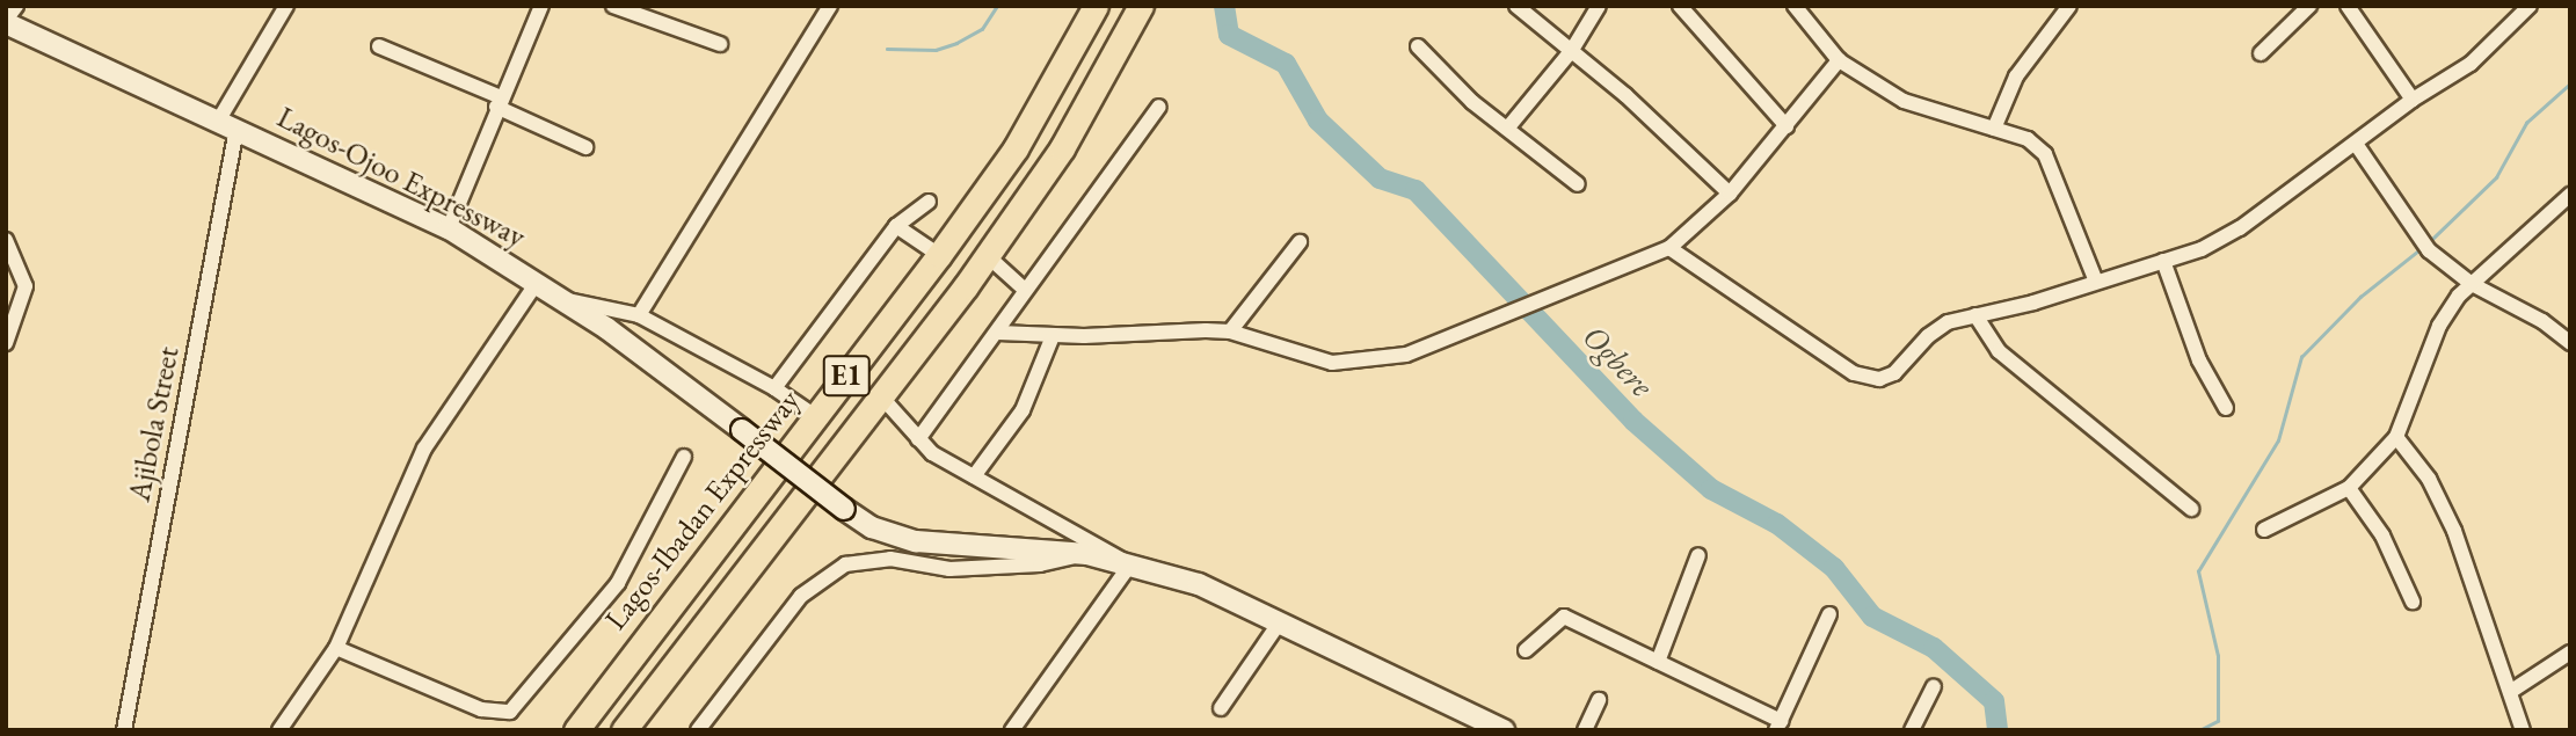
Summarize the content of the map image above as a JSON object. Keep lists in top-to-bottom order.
{
  "streets": {
    "highway": ["E1", "Lagos-Ibadan Expressway"],
    "main road": ["Lagos-Ojoo Expressway"],
    "street": ["Ajibola Street"]
  },
  "crossings": [
    ["Lagos-Ojoo Expressway", "Ajibola Street"]
  ],
  "water": ["Ogbere"]
}
